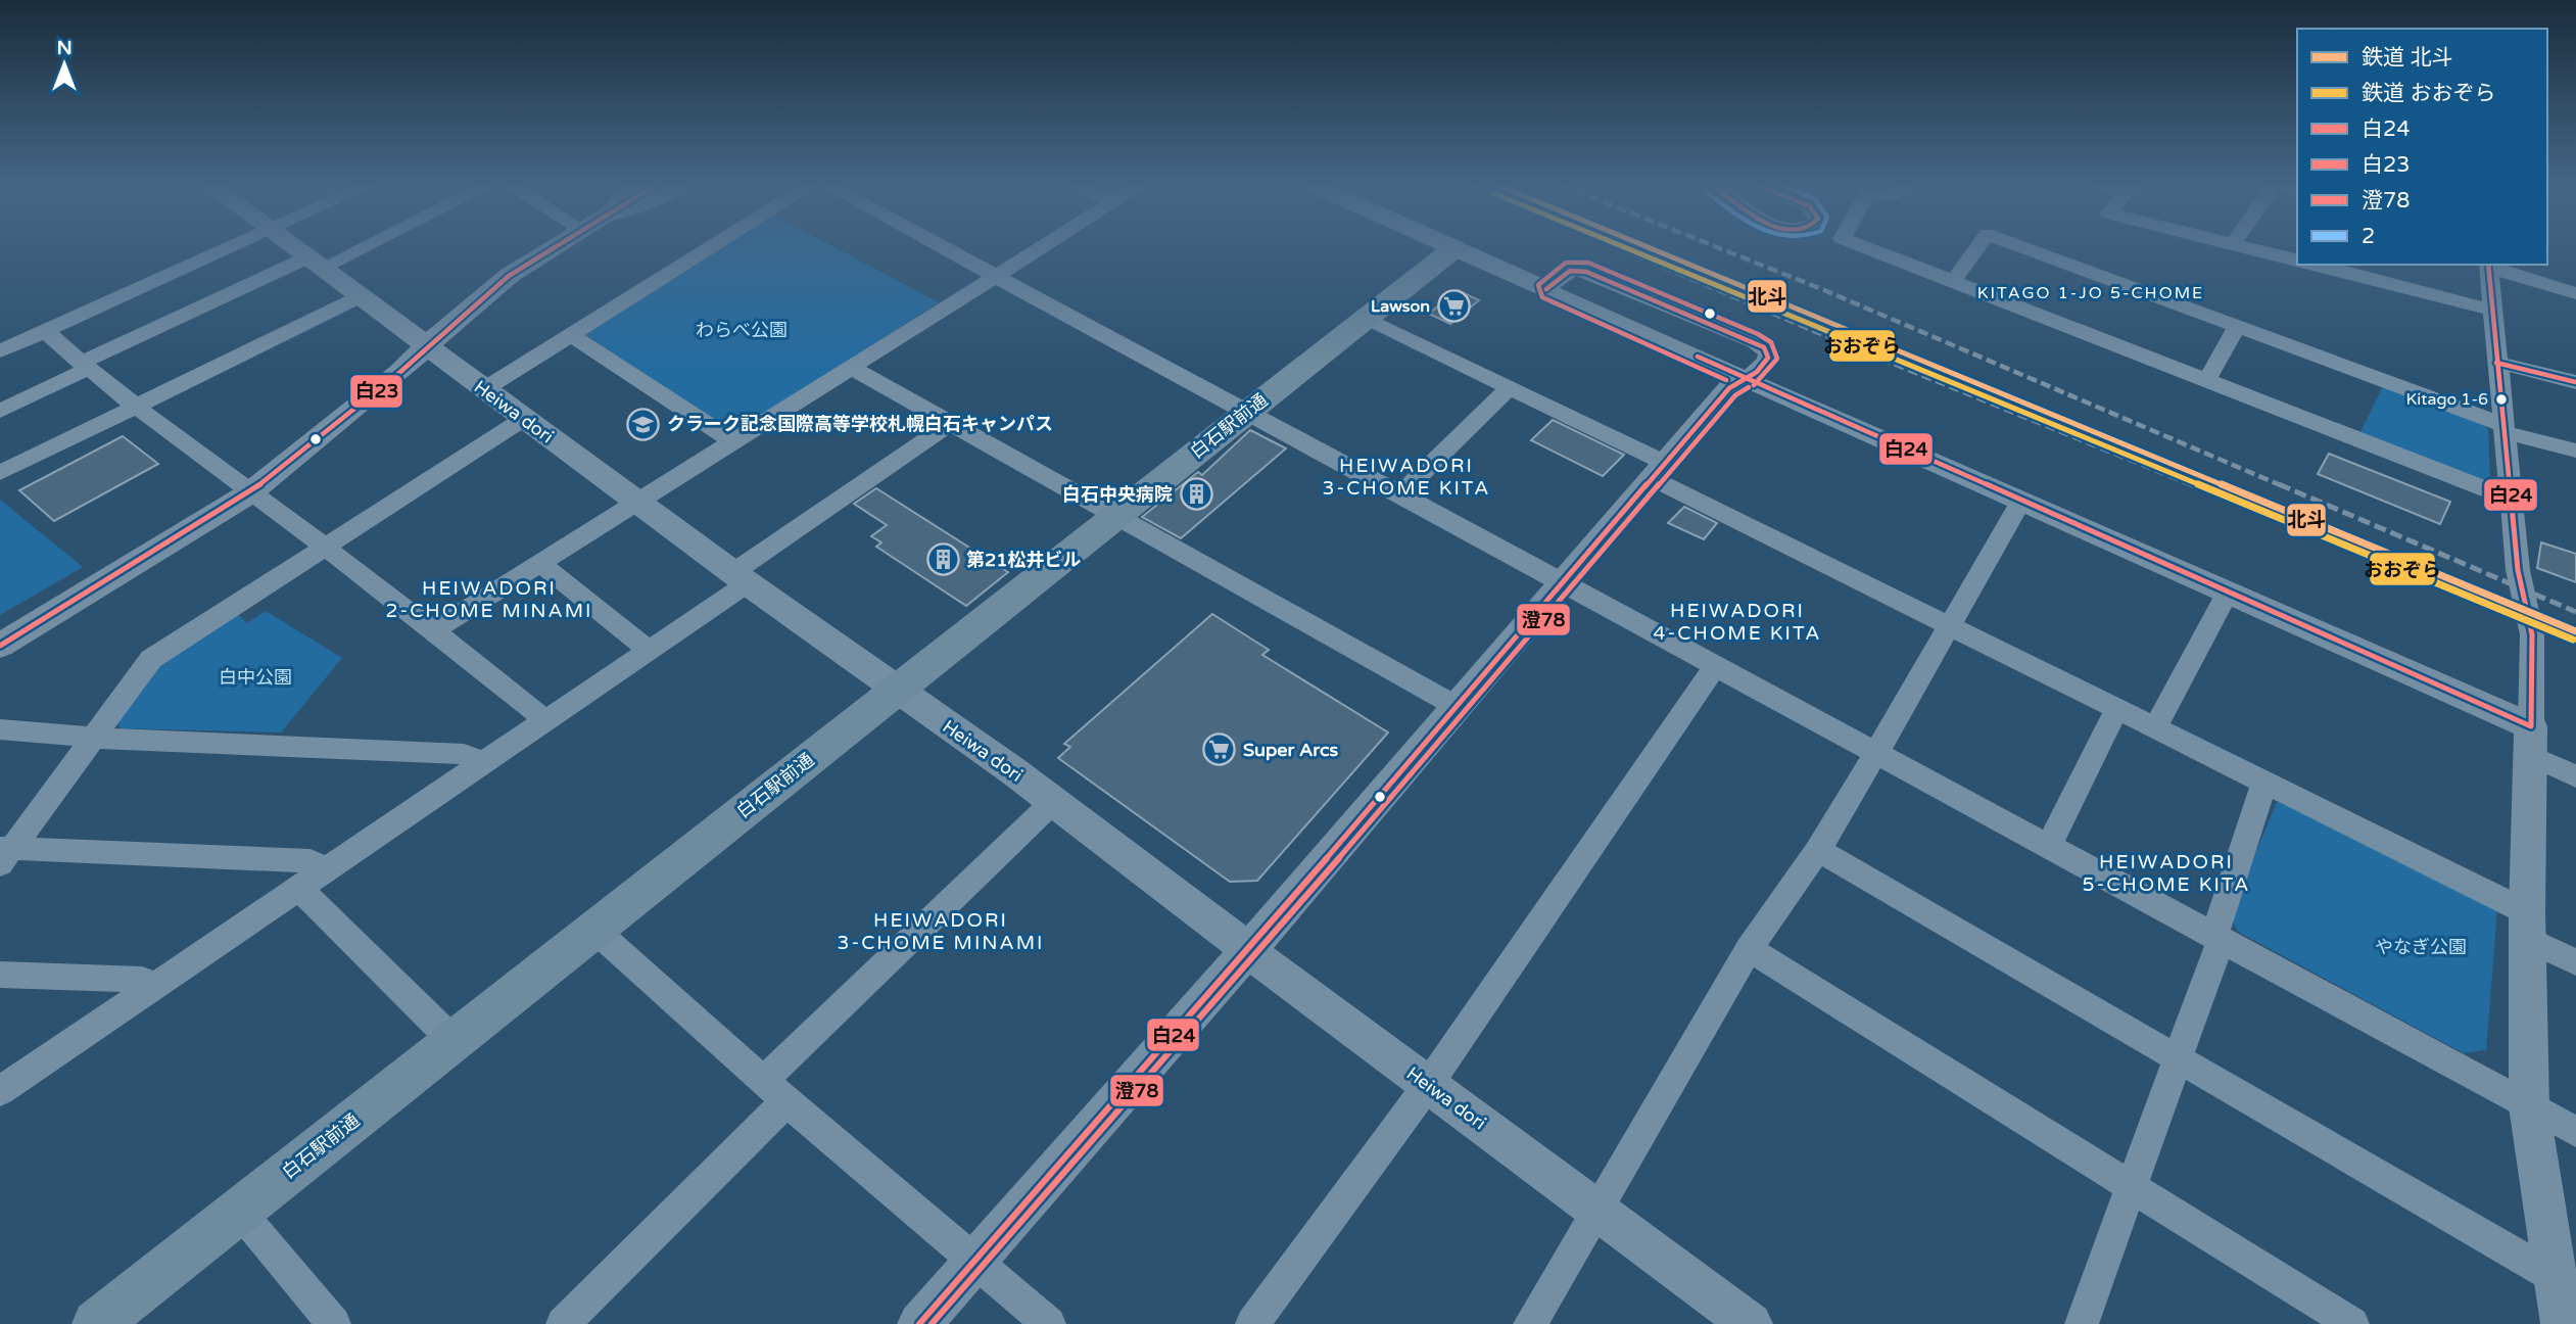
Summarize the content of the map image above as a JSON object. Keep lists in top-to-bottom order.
{
  "streets": {
    "main road": ["白石駅前通"],
    "street": ["Heiwa dori"]
  },
  "crossings": [
    ["Heiwa dori", "白石駅前通"]
  ],
  "districts": [
    "KITAGO 1-JO 5-CHOME",
    "HEIWADORI 3-CHOME KITA",
    "HEIWADORI 2-CHOME MINAMI",
    "HEIWADORI 4-CHOME KITA",
    "HEIWADORI 5-CHOME KITA",
    "HEIWADORI 3-CHOME MINAMI"
  ],
  "parks": ["わらべ公園", "白中公園", "やなぎ公園"],
  "places": {
    "supermarket": ["Lawson", "Super Arcs"],
    "other": ["Kitago 1-6"],
    "school or university": ["クラーク記念国際高等学校札幌白石キャンパス"],
    "building": ["白石中央病院", "第21松井ビル"]
  },
  "lines": [
    "rail line 北斗",
    "rail line おおぞら",
    "transit line 白23",
    "transit line 澄78",
    "transit line 白24"
  ],
  "legend": [
    "鉄道 北斗",
    "鉄道 おおぞら",
    "白24",
    "白23",
    "澄78",
    "2"
  ],
  "north": "top"
}
